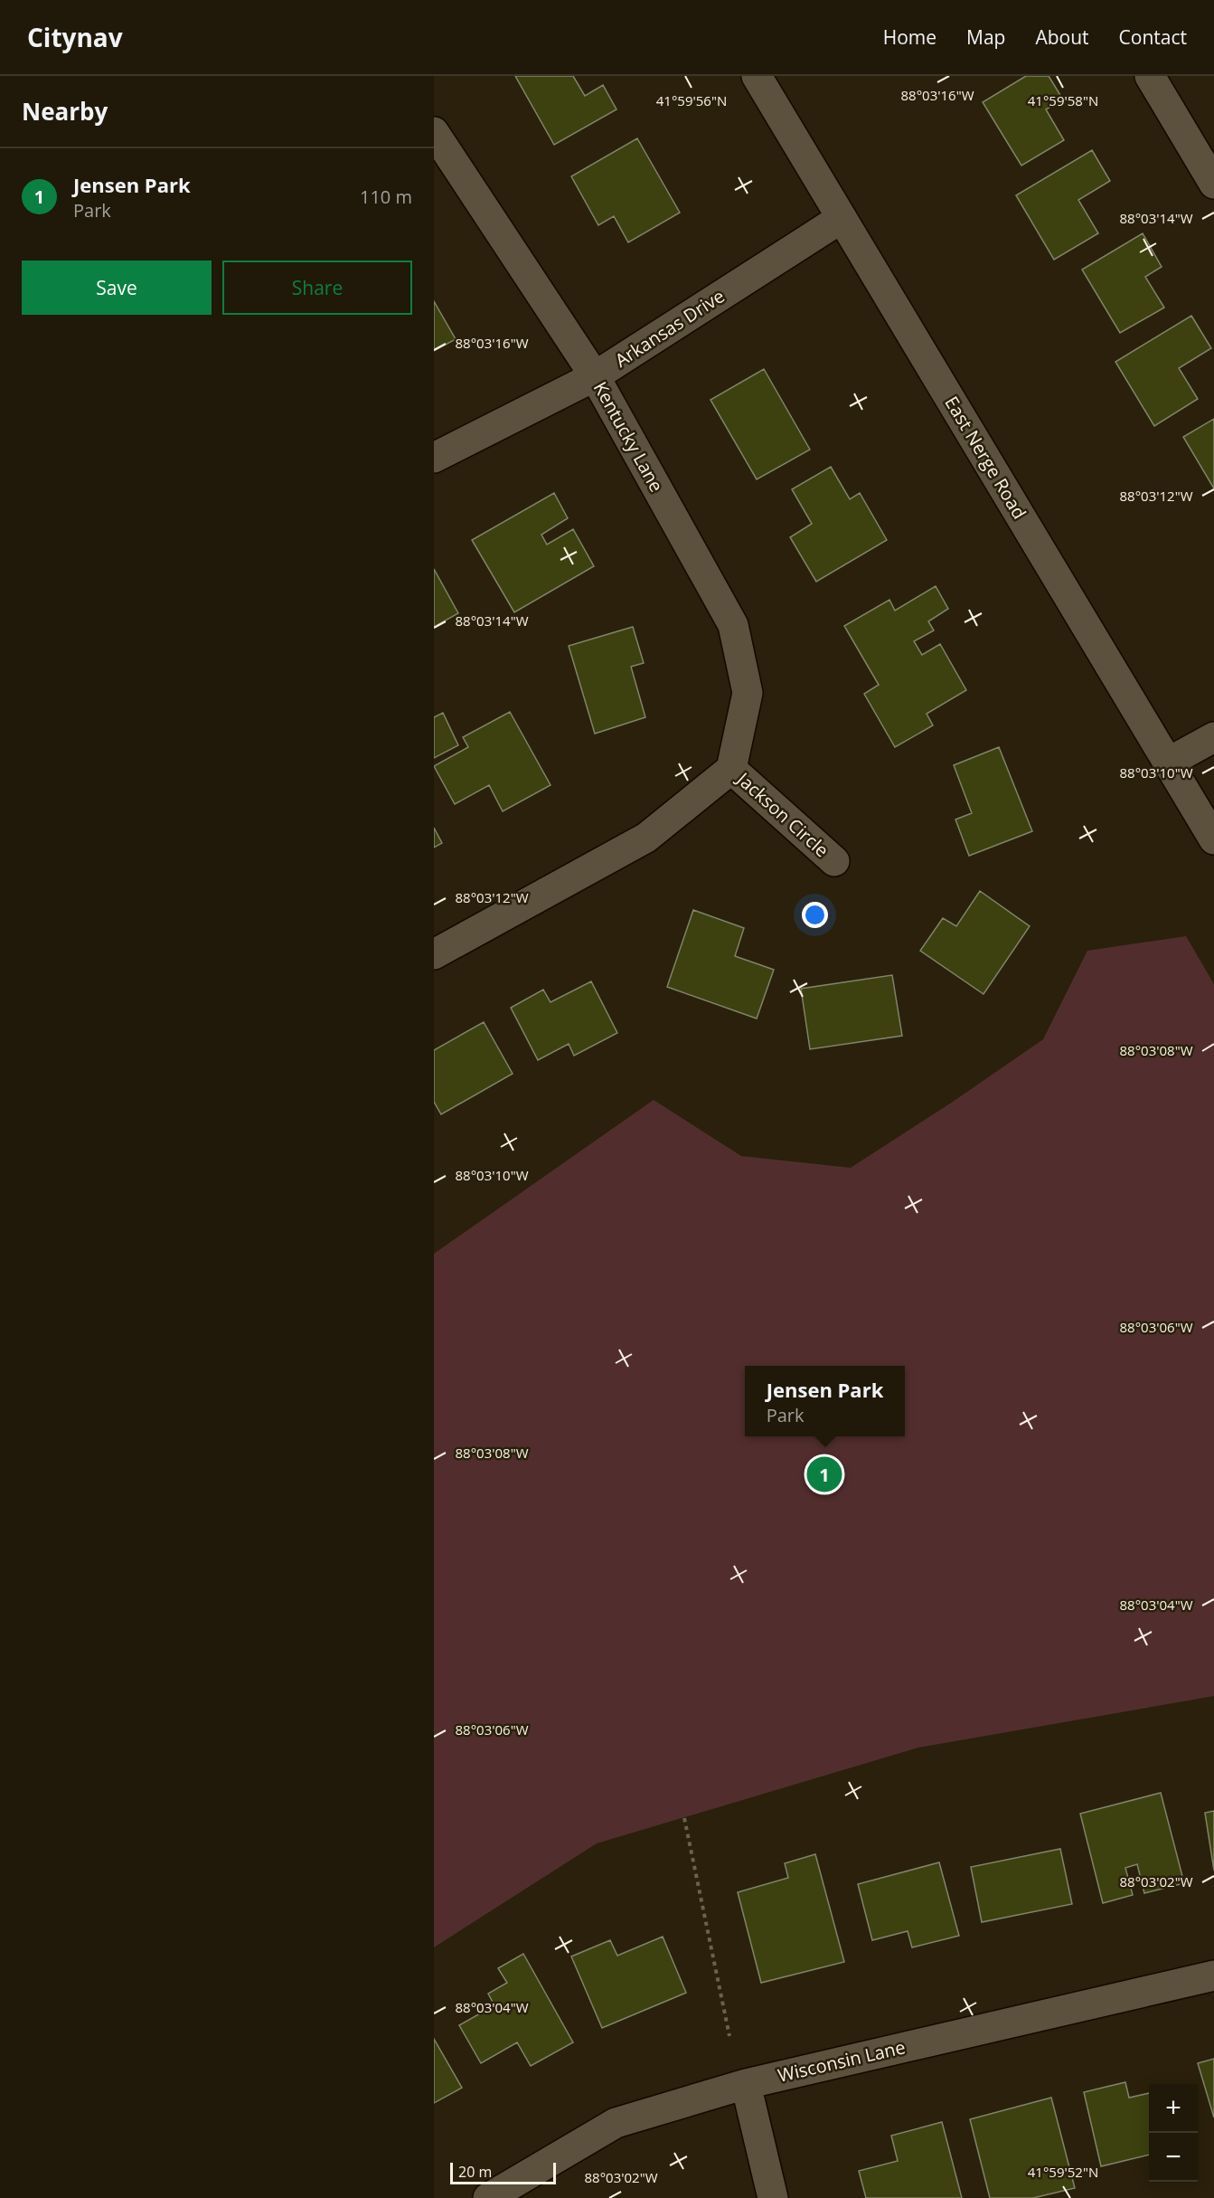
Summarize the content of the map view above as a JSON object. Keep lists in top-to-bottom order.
{
  "streets": {
    "street": [
      "Arkansas Drive",
      "Kentucky Lane",
      "East Nerge Road",
      "Jackson Circle",
      "Wisconsin Lane"
    ]
  },
  "crossings": [
    ["Arkansas Drive", "Kentucky Lane"],
    ["Arkansas Drive", "East Nerge Road"],
    ["Kentucky Lane", "Jackson Circle"]
  ],
  "scale_bar": "20 m",
  "page": {
    "header": "Citynav",
    "nav": [
      "Home",
      "Map",
      "About",
      "Contact"
    ],
    "heading": "Nearby",
    "list": [
      {
        "mark": "1",
        "name": "Jensen Park",
        "note": "Park",
        "value": "110 m"
      }
    ],
    "buttons": ["Save", "Share"],
    "popup": ["Jensen Park", "Park"],
    "pins": "1",
    "map_buttons": ["+", "−"],
    "scale": "20 m"
  },
  "coordinates": [
    "88°03'16\"W",
    "41°59'56\"N",
    "41°59'58\"N",
    "88°03'14\"W",
    "88°03'12\"W",
    "88°03'10\"W",
    "88°03'08\"W",
    "88°03'06\"W",
    "88°03'04\"W",
    "88°03'02\"W",
    "41°59'52\"N"
  ]
}
